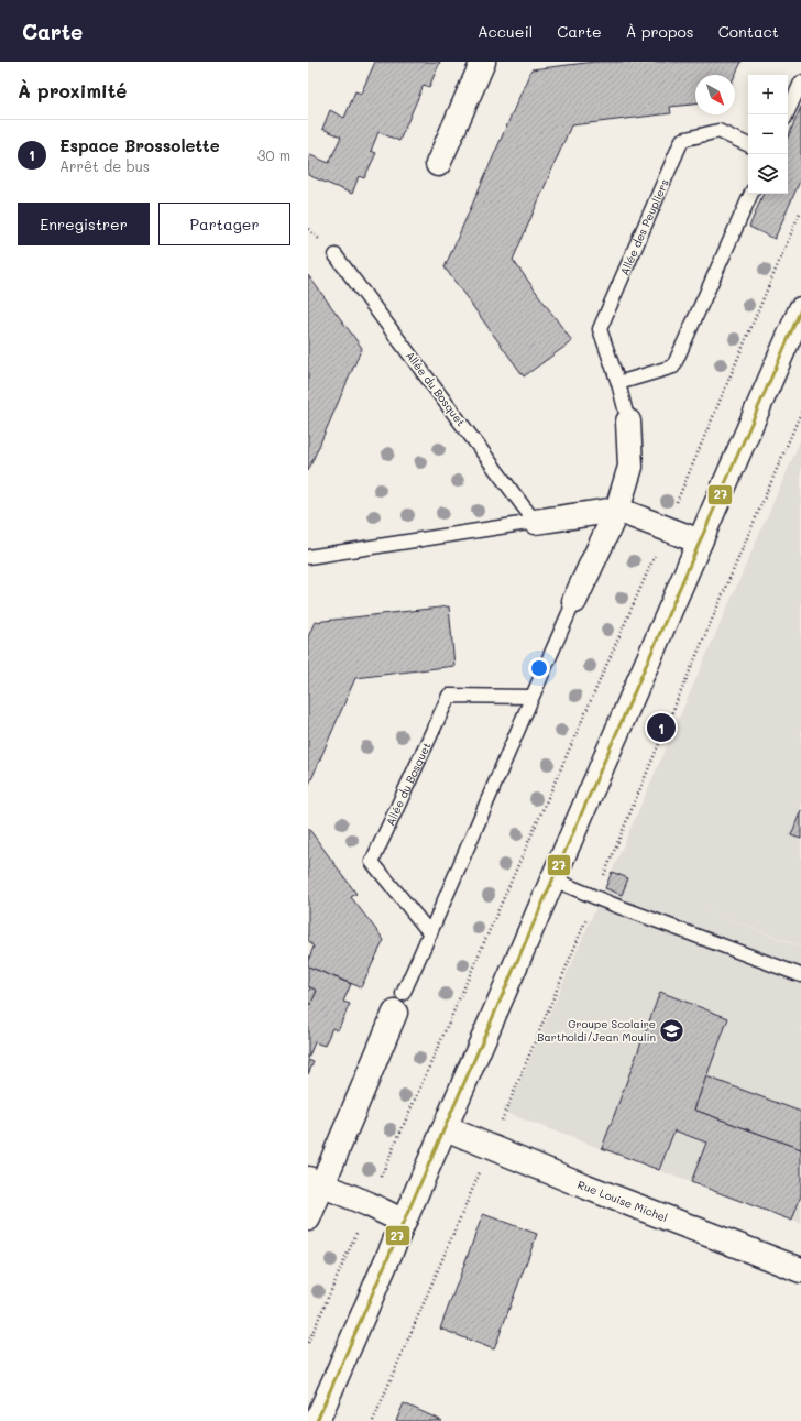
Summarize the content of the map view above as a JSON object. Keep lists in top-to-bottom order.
{
  "streets": {
    "street": ["Allée des Peupliers", "Rue Louise Michel"],
    "lane": ["Allée du Bosquet"]
  },
  "places": {
    "school or university": ["Groupe Scolaire Bartholdi/Jean Moulin"]
  },
  "lines": ["transit line 27"],
  "north": "bottom right",
  "page": {
    "header": "Carte",
    "nav": [
      "Accueil",
      "Carte",
      "À propos",
      "Contact"
    ],
    "heading": "À proximité",
    "map_buttons": ["+", "−"],
    "list": [
      {
        "mark": "1",
        "name": "Espace Brossolette",
        "note": "Arrêt de bus",
        "value": "30 m"
      }
    ],
    "buttons": ["Enregistrer", "Partager"],
    "pins": "1"
  }
}
